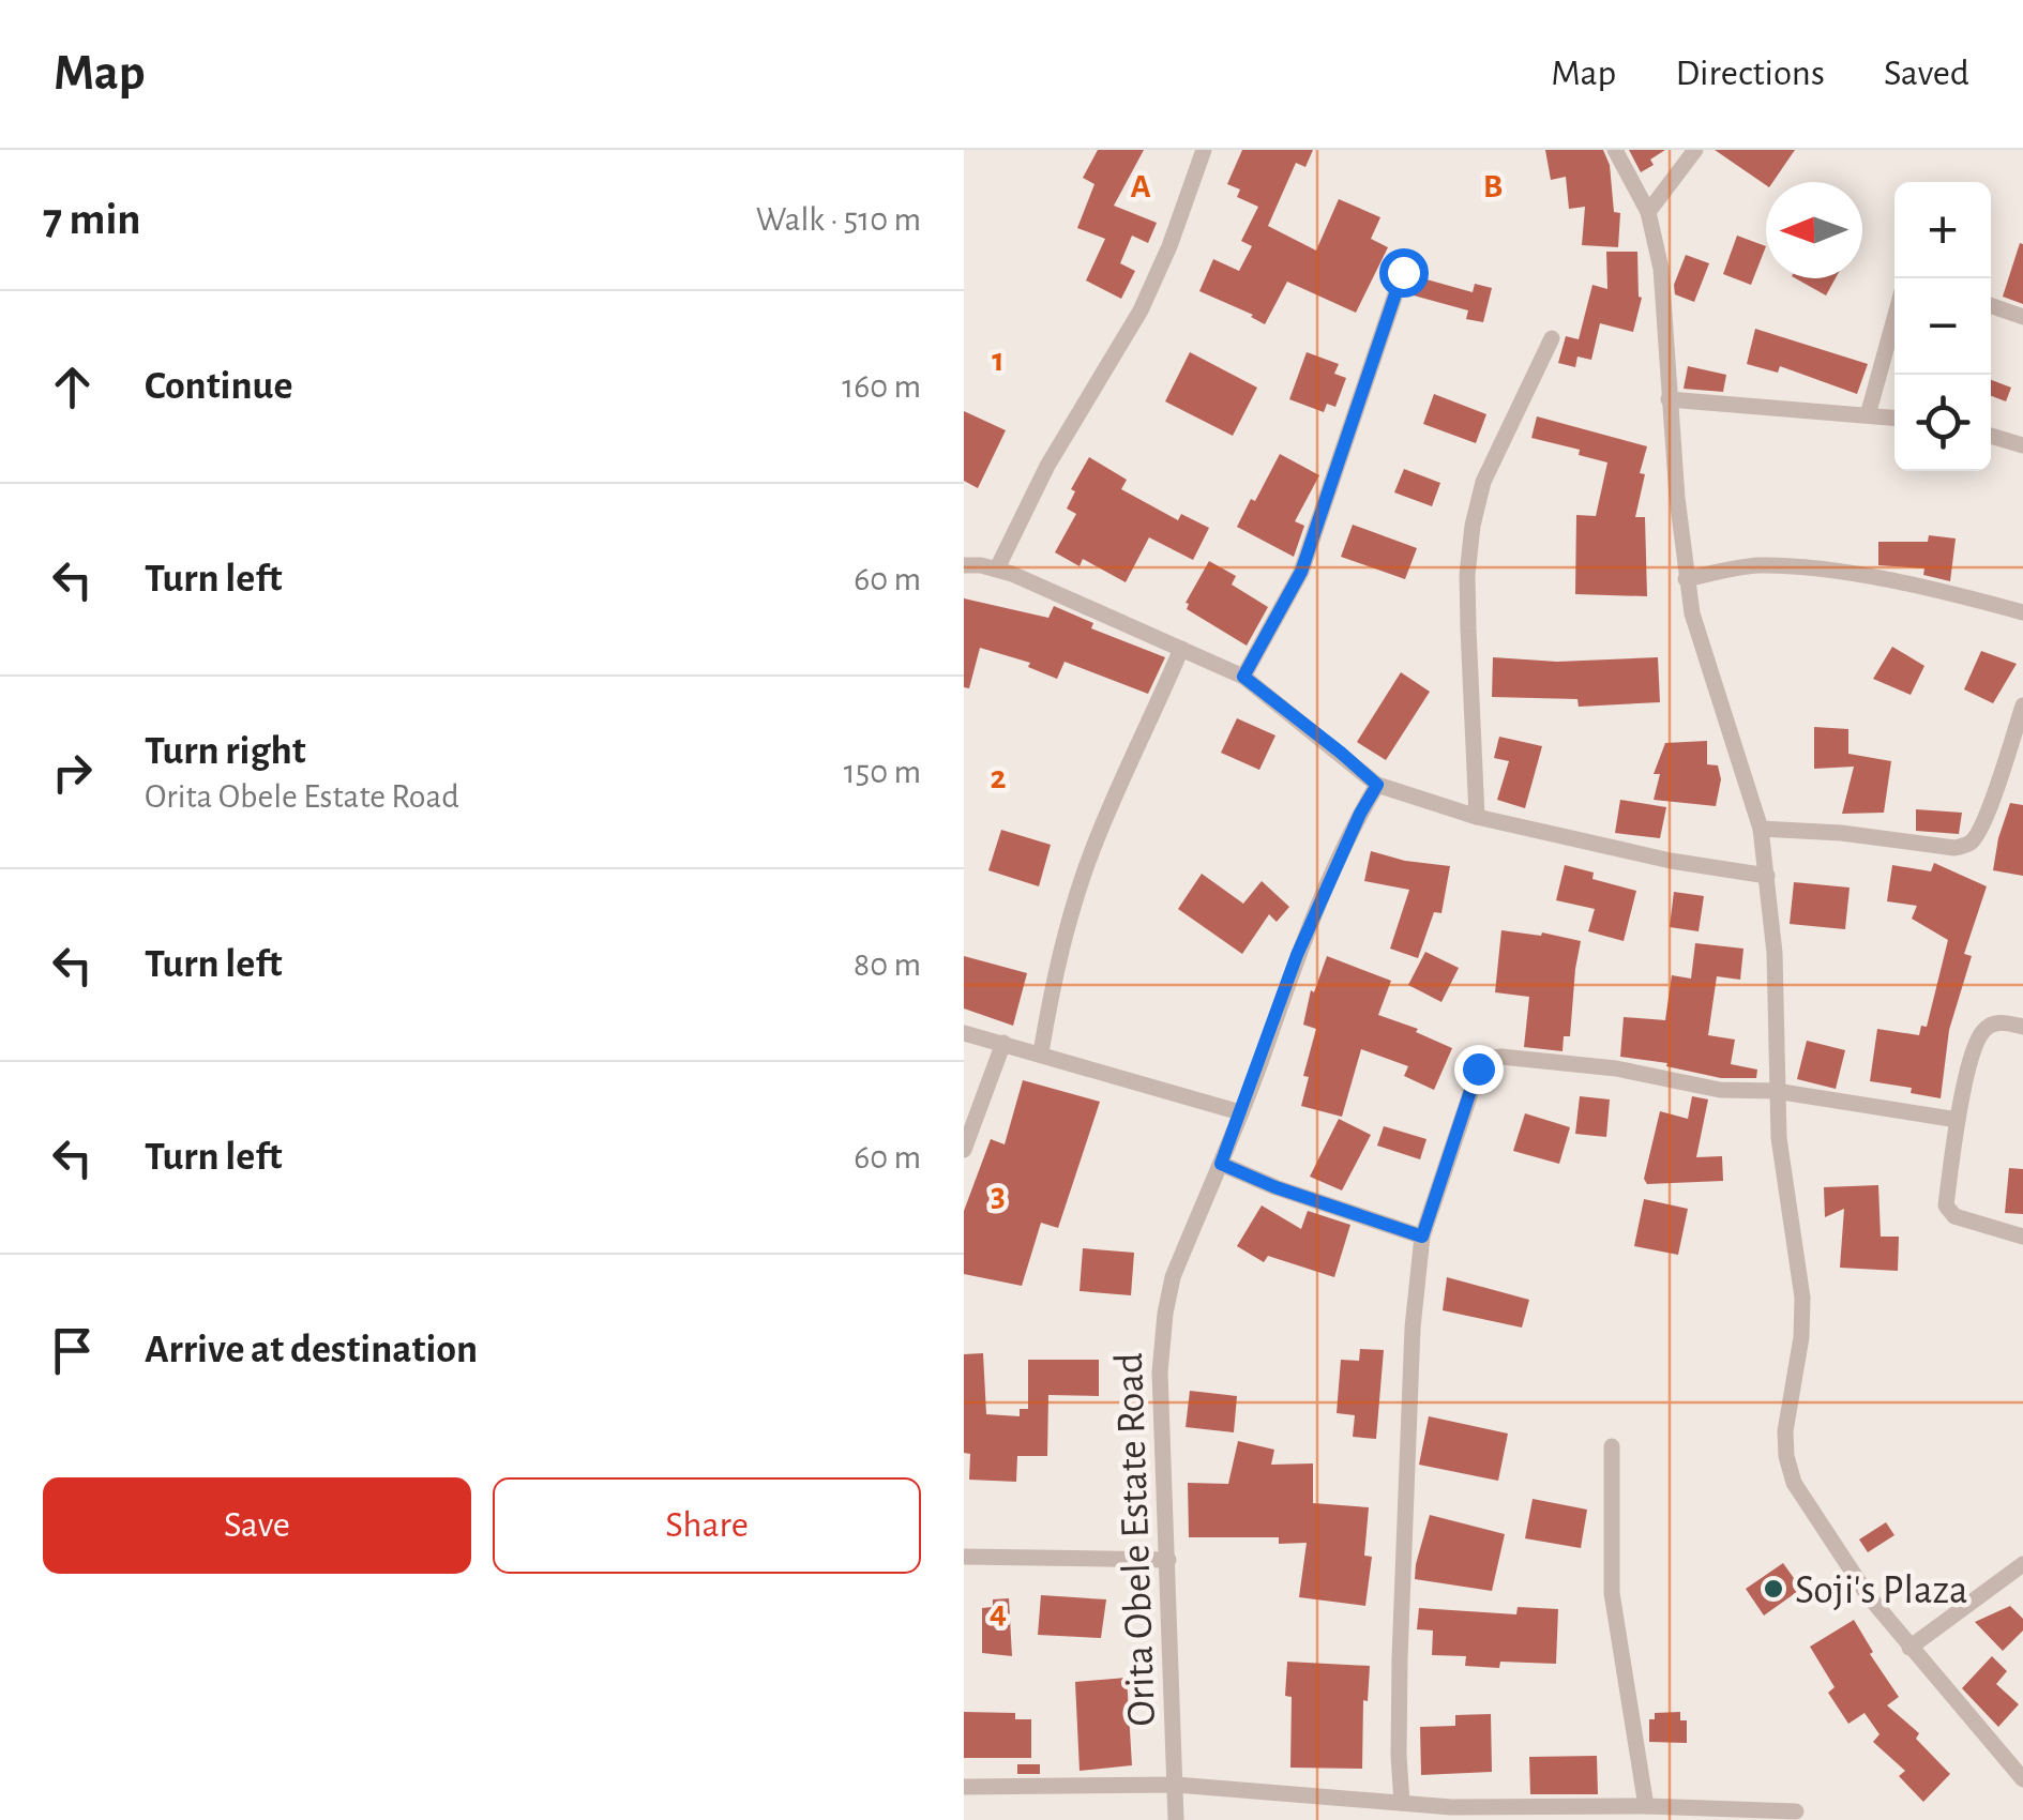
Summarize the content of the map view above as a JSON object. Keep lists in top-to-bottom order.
{
  "streets": {
    "street": ["Orita Obele Estate Road"]
  },
  "places": ["Soji's Plaza"],
  "north": "left",
  "page": {
    "header": "Map",
    "nav": ["Map", "Directions", "Saved"],
    "heading": ["7 min", "Walk · 510 m"],
    "map_buttons": ["+", "−"],
    "list": [
      ["Continue", "160 m"],
      ["Turn left", "60 m"],
      ["Turn right", "Orita Obele Estate Road", "150 m"],
      ["Turn left", "80 m"],
      ["Turn left", "60 m"],
      "Arrive at destination"
    ],
    "buttons": ["Save", "Share"]
  },
  "grid": {
    "columns": ["A", "B"],
    "rows": [
      "1",
      "2",
      "3",
      "4"
    ]
  }
}
